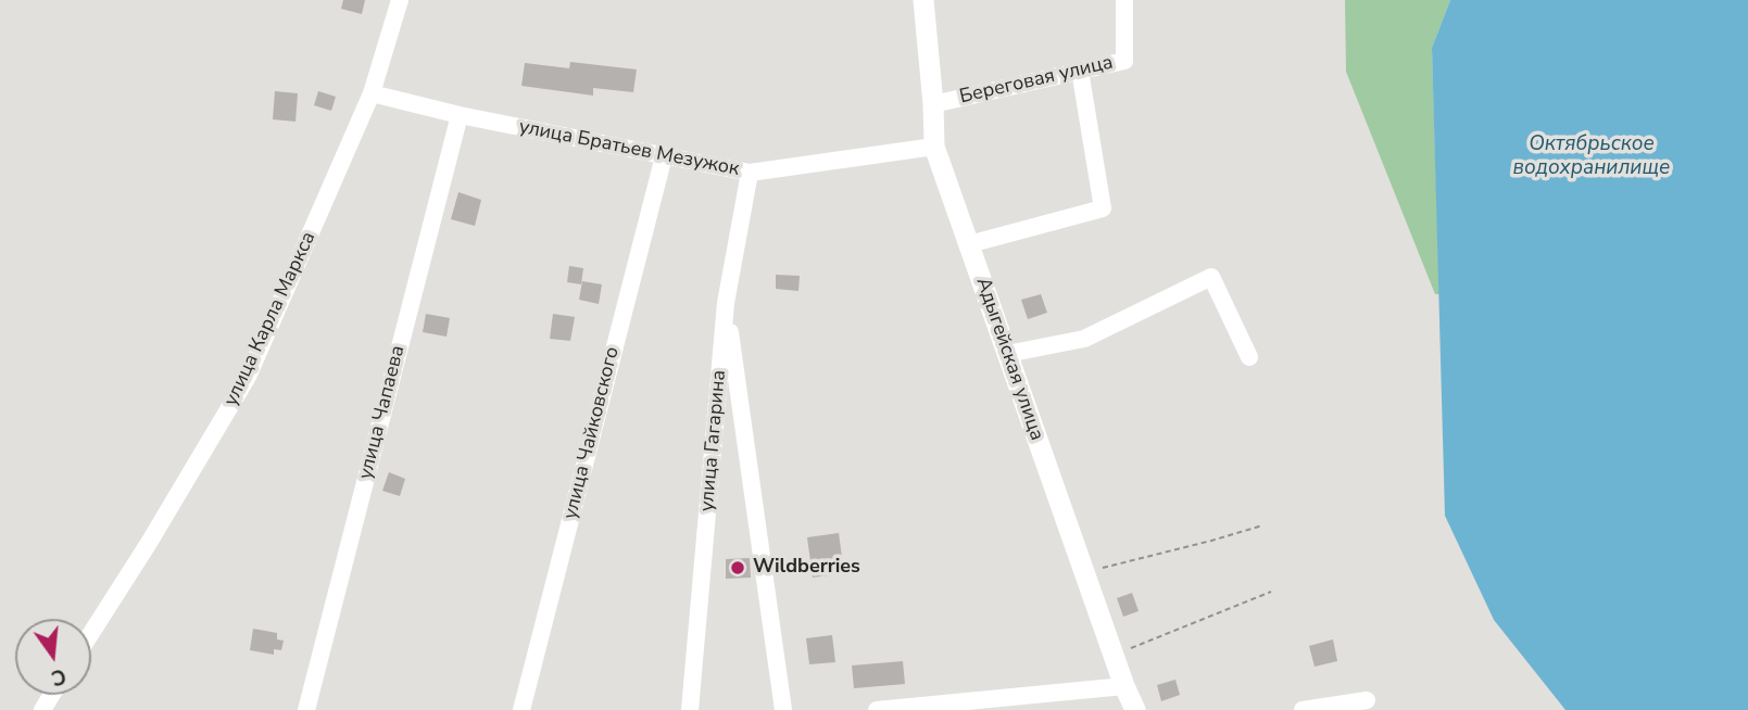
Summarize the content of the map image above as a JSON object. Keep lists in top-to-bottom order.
{
  "streets": {
    "main road": ["Адыгейская улица"],
    "street": [
      "Береговая улица",
      "улица Братьев Мезужок",
      "улица Карла Маркса",
      "улица Чапаева",
      "улица Чайковского",
      "улица Гагарина"
    ]
  },
  "crossings": [
    ["Береговая улица", "Адыгейская улица"],
    ["улица Братьев Мезужок", "улица Карла Маркса"],
    ["улица Братьев Мезужок", "Адыгейская улица"],
    ["улица Братьев Мезужок", "улица Чапаева"],
    ["улица Братьев Мезужок", "улица Чайковского"],
    ["улица Братьев Мезужок", "улица Гагарина"]
  ],
  "water": ["Октябрьское водохранилище"],
  "places": ["Wildberries"],
  "north": "bottom"
}
